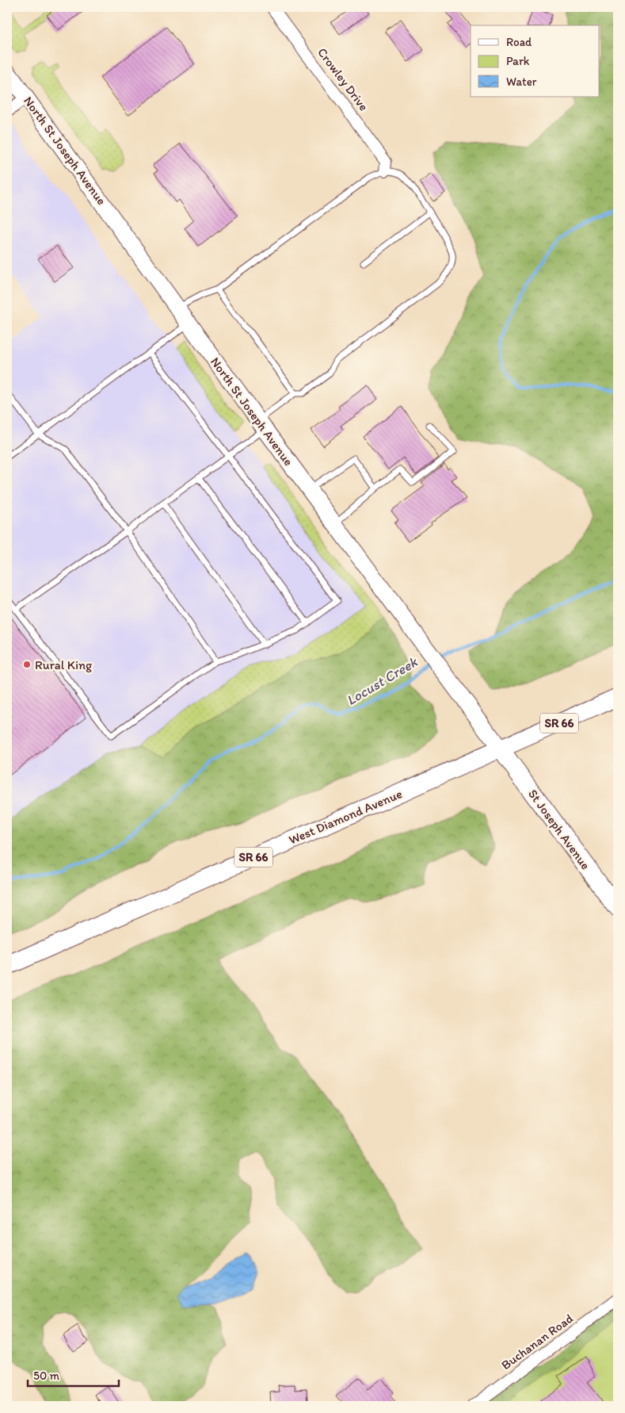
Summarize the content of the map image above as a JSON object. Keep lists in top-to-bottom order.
{
  "streets": {
    "main road": [
      "North St Joseph Avenue",
      "SR 66",
      "West Diamond Avenue",
      "St Joseph Avenue"
    ],
    "street": ["Crowley Drive", "Buchanan Road"]
  },
  "crossings": [
    ["North St Joseph Avenue", "West Diamond Avenue"],
    ["North St Joseph Avenue", "St Joseph Avenue"],
    ["West Diamond Avenue", "St Joseph Avenue"]
  ],
  "water": ["Locust Creek"],
  "places": ["Rural King"],
  "legend": ["Road", "Park", "Water"],
  "scale_bar": "50 m"
}
